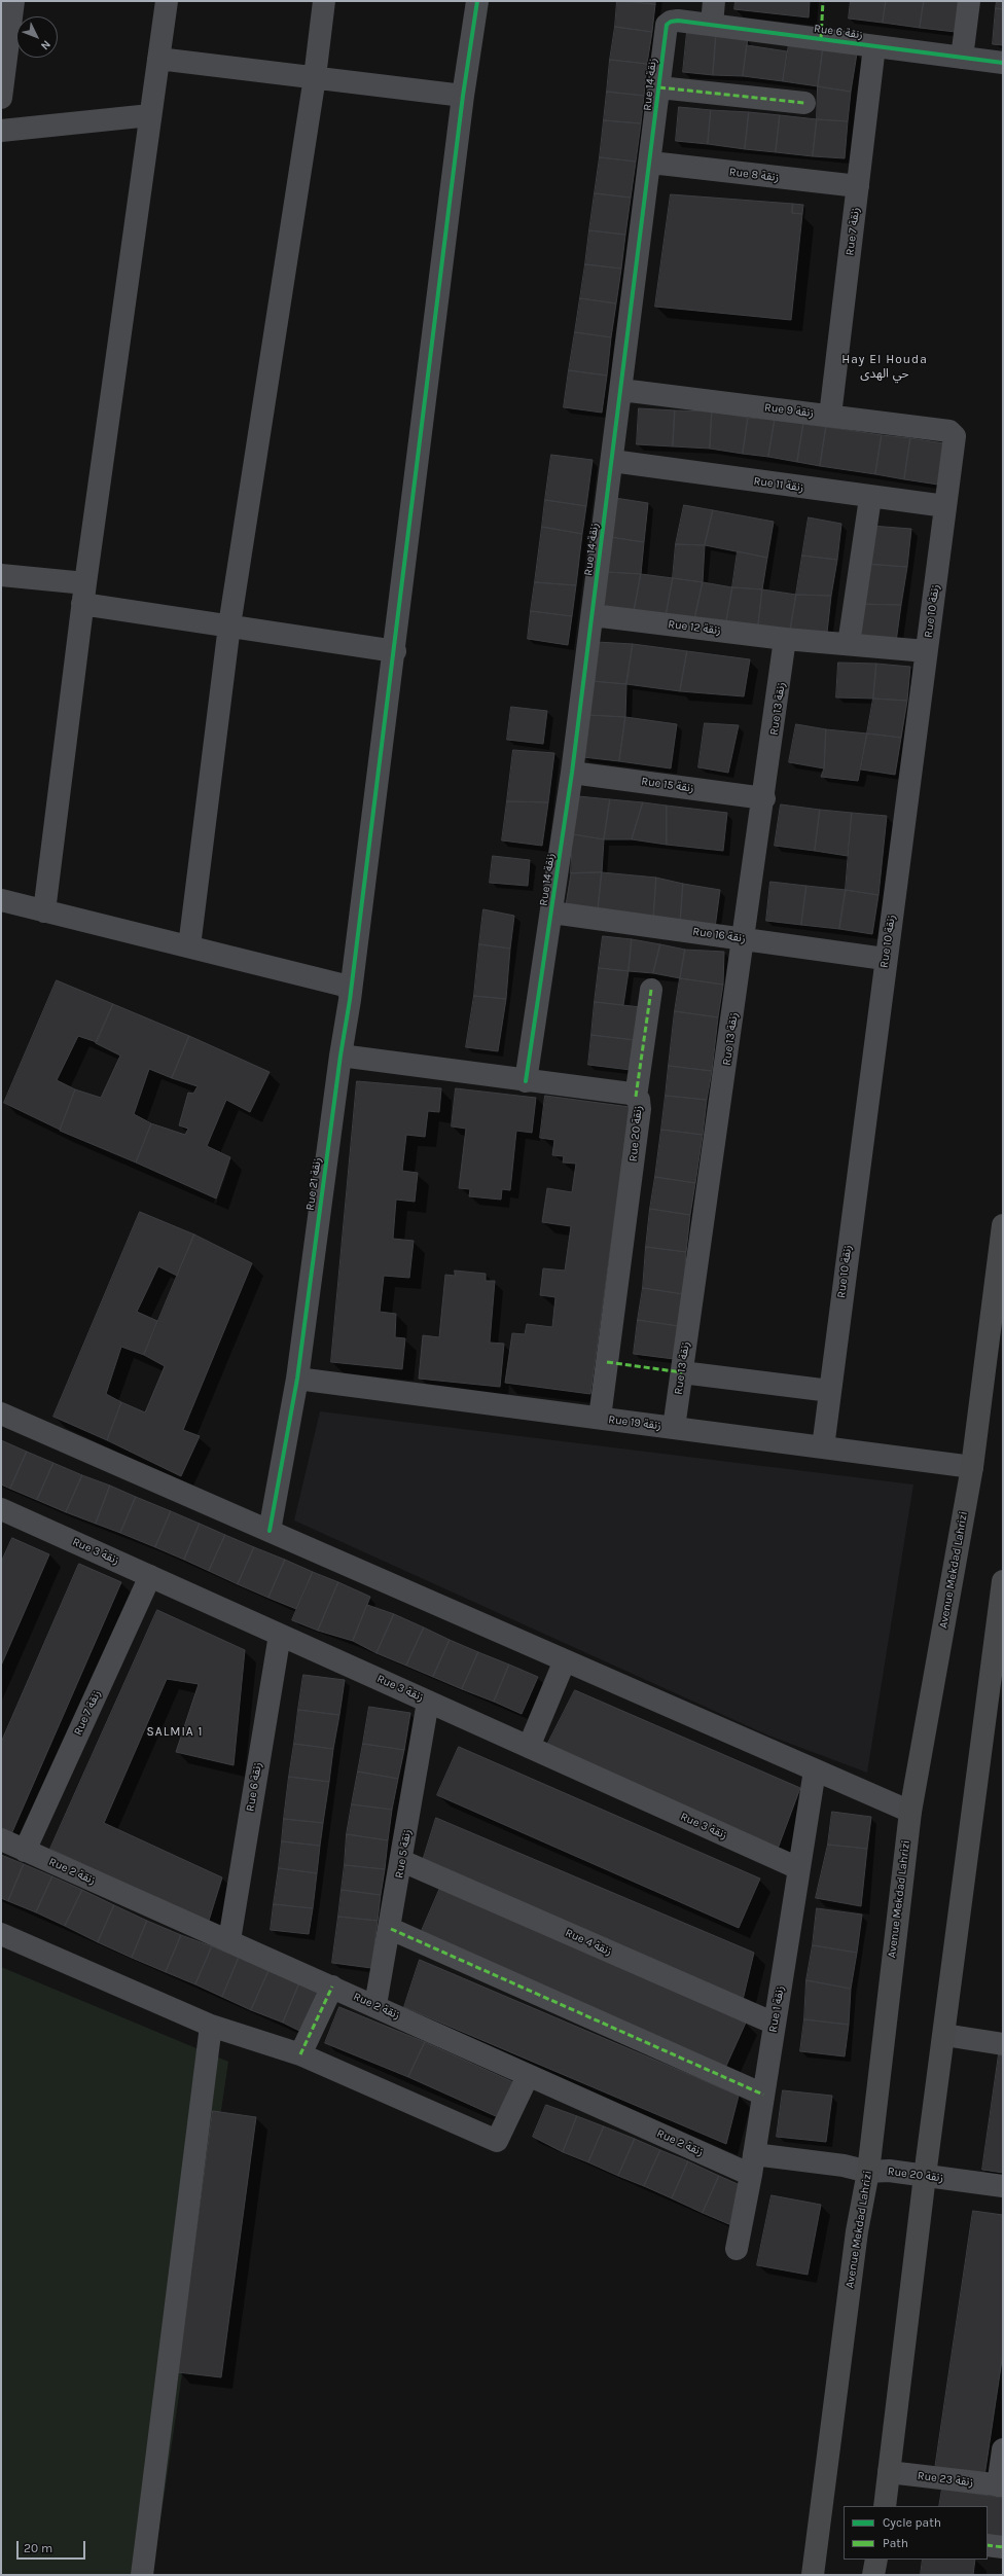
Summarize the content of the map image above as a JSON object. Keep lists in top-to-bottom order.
{
  "streets": {
    "main road": ["Avenue Mekdad Lahrizi"],
    "street": [
      "Rue 6 زنقة",
      "Rue 14 زنقة",
      "Rue 8 زنقة",
      "Rue 7 زنقة",
      "Rue 9 زنقة",
      "Rue 11 زنقة",
      "Rue 10 زنقة",
      "Rue 12 زنقة",
      "Rue 13 زنقة",
      "Rue 15 زنقة",
      "Rue 16 زنقة",
      "Rue 20 زنقة",
      "Rue 21 زنقة",
      "Rue 19 زنقة",
      "Rue 3 زنقة",
      "Rue 5 زنقة",
      "Rue 2 زنقة",
      "Rue 4 زنقة",
      "Rue 1 زنقة",
      "Rue 23 زنقة"
    ]
  },
  "crossings": [
    ["Rue 6 زنقة", "Rue 14 زنقة"],
    ["Rue 6 زنقة", "Rue 7 زنقة"],
    ["Rue 6 زنقة", "Rue 3 زنقة"],
    ["Rue 6 زنقة", "Rue 2 زنقة"],
    ["Rue 14 زنقة", "Rue 8 زنقة"],
    ["Rue 14 زنقة", "Rue 9 زنقة"],
    ["Rue 14 زنقة", "Rue 11 زنقة"],
    ["Rue 14 زنقة", "Rue 12 زنقة"],
    ["Rue 14 زنقة", "Rue 15 زنقة"],
    ["Rue 14 زنقة", "Rue 16 زنقة"],
    ["Rue 14 زنقة", "Rue 20 زنقة"],
    ["Rue 8 زنقة", "Rue 7 زنقة"],
    ["Rue 7 زنقة", "Rue 9 زنقة"],
    ["Rue 7 زنقة", "Rue 3 زنقة"],
    ["Rue 7 زنقة", "Rue 2 زنقة"],
    ["Rue 9 زنقة", "Rue 10 زنقة"],
    ["Rue 11 زنقة", "Rue 10 زنقة"],
    ["Rue 10 زنقة", "Rue 12 زنقة"],
    ["Rue 10 زنقة", "Rue 16 زنقة"],
    ["Rue 10 زنقة", "Rue 19 زنقة"],
    ["Rue 12 زنقة", "Rue 13 زنقة"],
    ["Rue 13 زنقة", "Rue 15 زنقة"],
    ["Rue 13 زنقة", "Rue 16 زنقة"],
    ["Rue 13 زنقة", "Rue 19 زنقة"],
    ["Rue 20 زنقة", "Rue 21 زنقة"],
    ["Rue 20 زنقة", "Rue 19 زنقة"],
    ["Rue 20 زنقة", "Avenue Mekdad Lahrizi"],
    ["Rue 20 زنقة", "Rue 2 زنقة"],
    ["Rue 20 زنقة", "Rue 1 زنقة"],
    ["Rue 21 زنقة", "Rue 19 زنقة"],
    ["Rue 19 زنقة", "Avenue Mekdad Lahrizi"],
    ["Rue 3 زنقة", "Rue 5 زنقة"],
    ["Rue 3 زنقة", "Rue 1 زنقة"],
    ["Rue 5 زنقة", "Rue 2 زنقة"],
    ["Rue 5 زنقة", "Rue 4 زنقة"],
    ["Rue 2 زنقة", "Rue 1 زنقة"],
    ["Rue 4 زنقة", "Rue 1 زنقة"]
  ],
  "districts": ["Hay El Houda حي الهدى", "SALMIA 1"],
  "legend": ["Cycle path", "Path"],
  "scale_bar": "20 m",
  "north": "bottom right"
}
